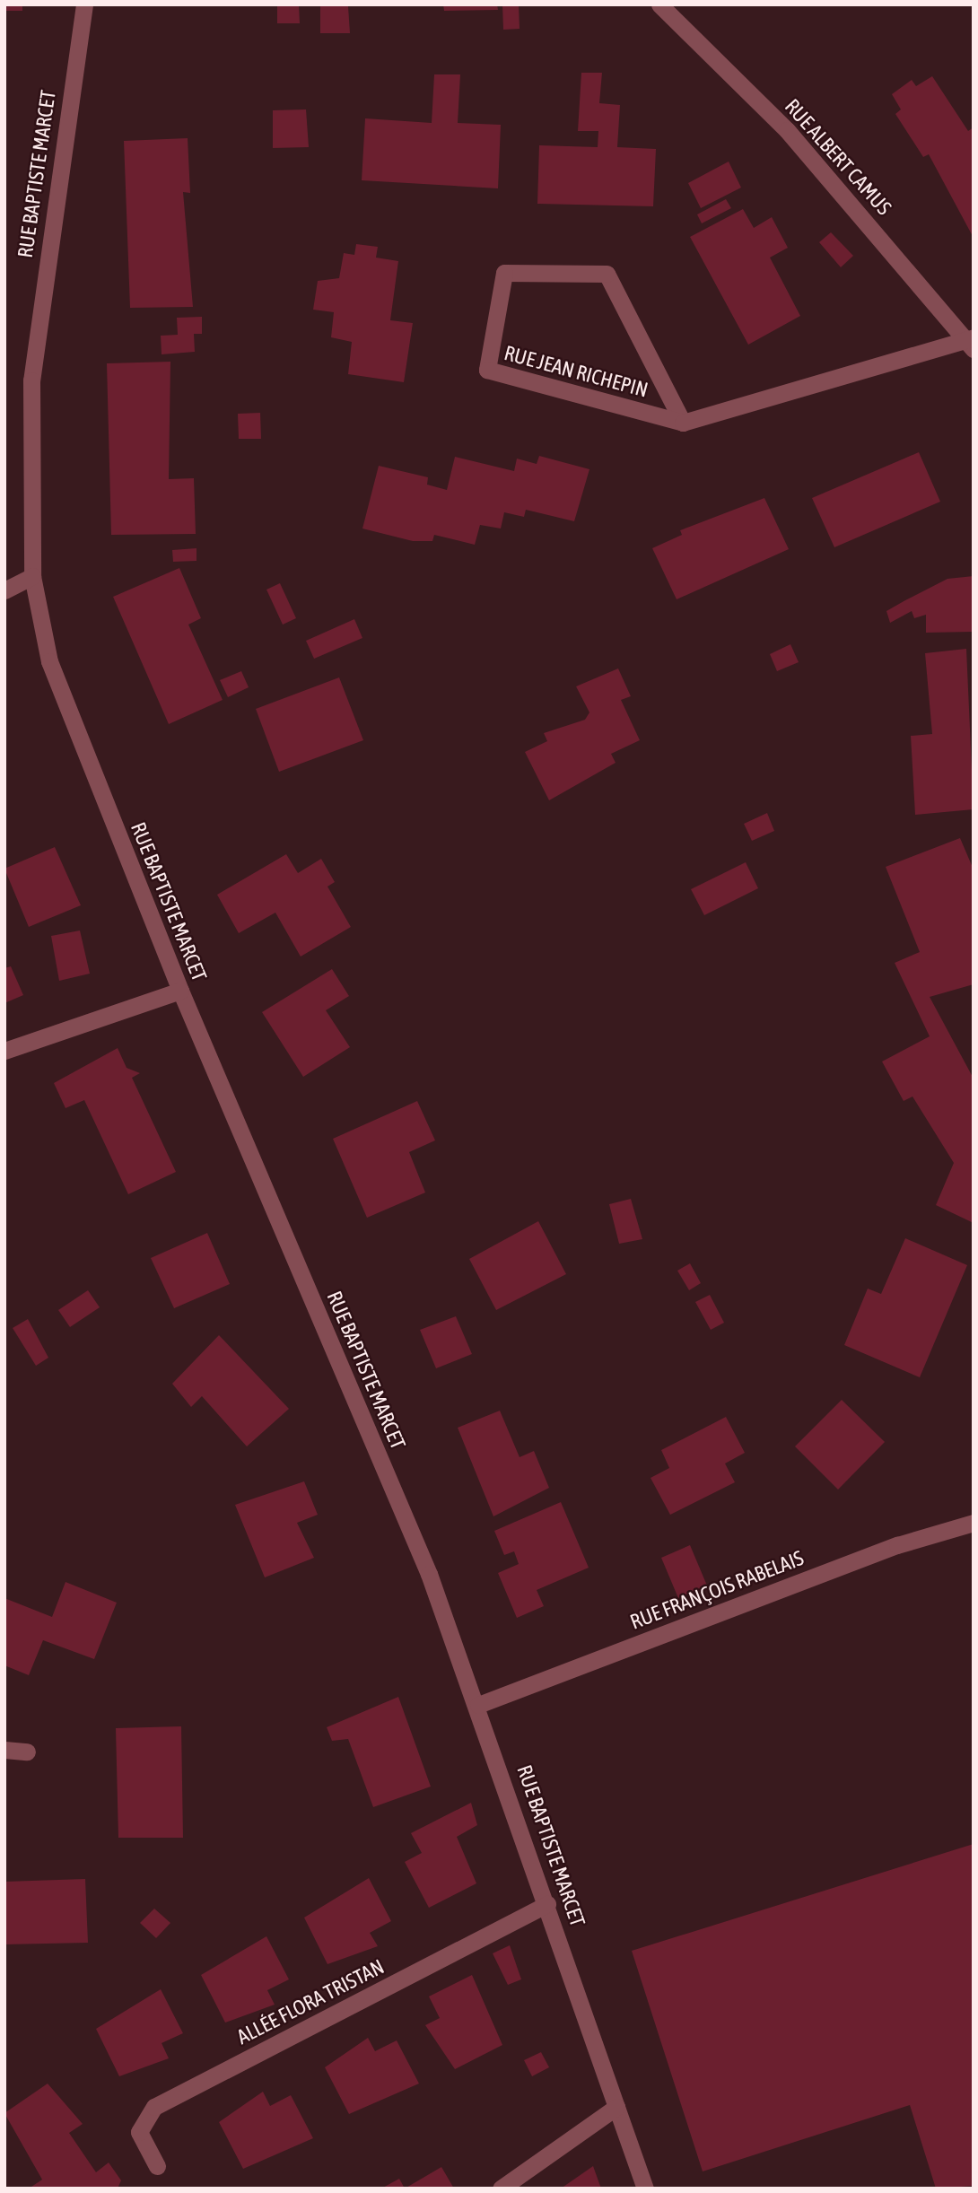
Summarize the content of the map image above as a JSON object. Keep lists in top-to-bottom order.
{
  "streets": {
    "street": [
      "RUE ALBERT CAMUS",
      "RUE BAPTISTE MARCET",
      "RUE JEAN RICHEPIN",
      "RUE FRANÇOIS RABELAIS",
      "ALLÉE FLORA TRISTAN"
    ]
  },
  "crossings": [
    ["RUE BAPTISTE MARCET", "RUE FRANÇOIS RABELAIS"],
    ["RUE BAPTISTE MARCET", "ALLÉE FLORA TRISTAN"]
  ]
}
